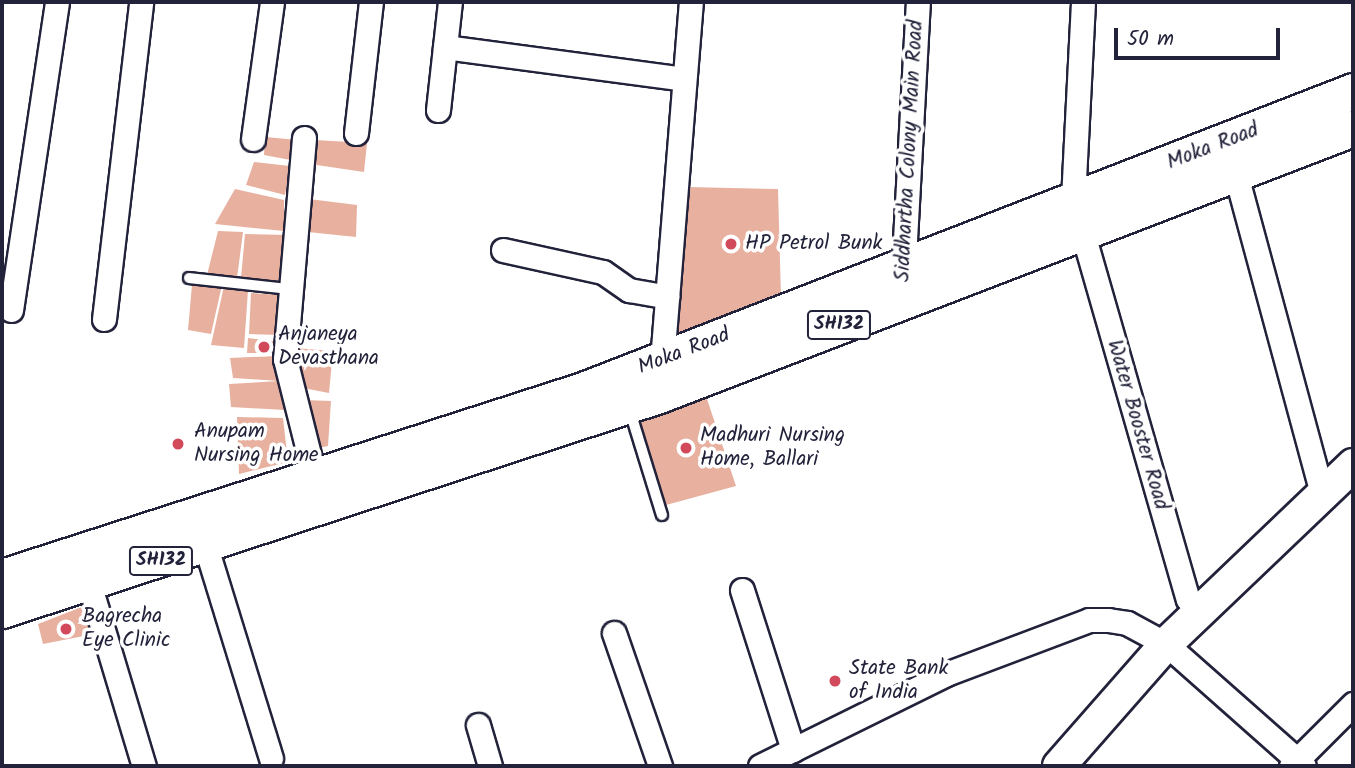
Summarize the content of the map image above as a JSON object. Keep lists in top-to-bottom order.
{
  "streets": {
    "main road": ["Moka Road", "SH132"],
    "street": ["Siddhartha Colony Main Road", "Water Booster Road"]
  },
  "crossings": [
    ["Moka Road", "Siddhartha Colony Main Road"],
    ["Moka Road", "Water Booster Road"]
  ],
  "places": [
    "HP Petrol Bunk",
    "Anjaneya Devasthana",
    "Anupam Nursing Home",
    "Madhuri Nursing Home, Ballari",
    "Bagrecha Eye Clinic",
    "State Bank of India"
  ],
  "scale_bar": "50 m"
}
